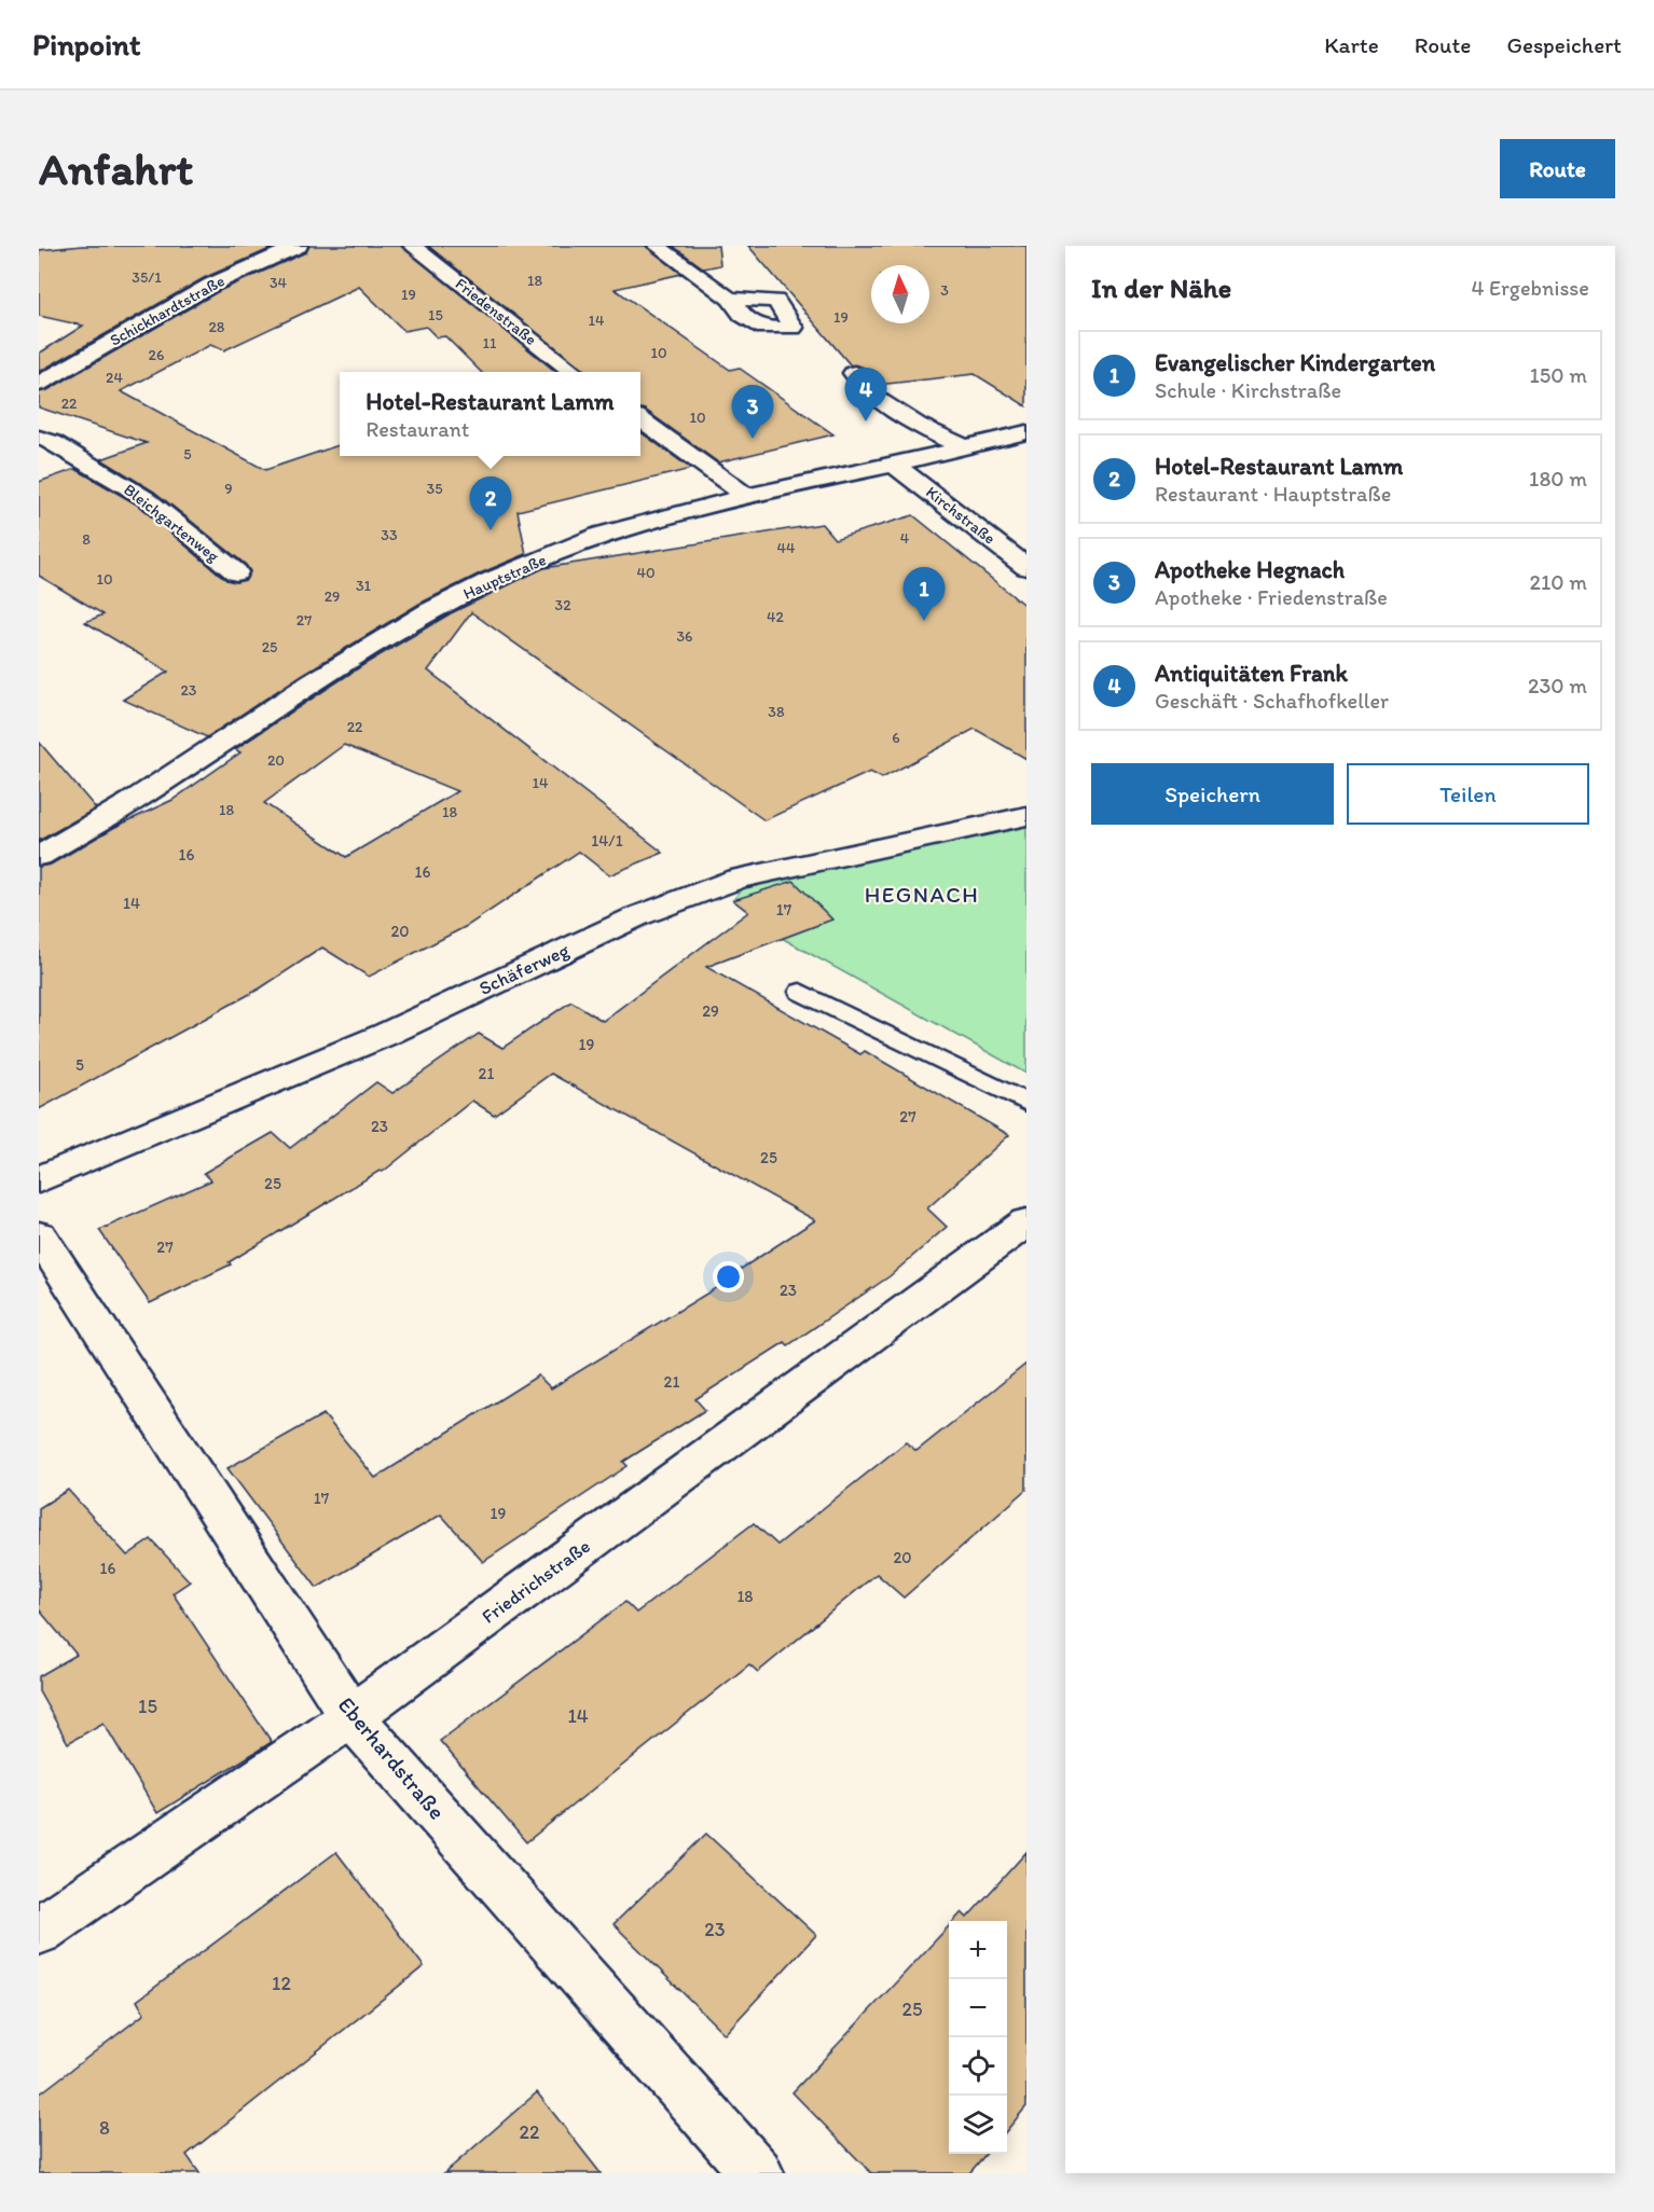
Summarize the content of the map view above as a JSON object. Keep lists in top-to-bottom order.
{
  "streets": {
    "street": [
      "Schickhardtstraße",
      "Friedenstraße",
      "Kirchstraße",
      "Bleichgartenweg",
      "Hauptstraße",
      "Schäferweg",
      "Friedrichstraße",
      "Eberhardstraße"
    ]
  },
  "crossings": [
    ["Kirchstraße", "Hauptstraße"],
    ["Friedrichstraße", "Eberhardstraße"]
  ],
  "districts": ["HEGNACH"],
  "house_numbers": [
    "35/1",
    "18",
    "34",
    "3",
    "19",
    "15",
    "19",
    "14",
    "28",
    "11",
    "10",
    "26",
    "24",
    "22",
    "10",
    "5",
    "9",
    "35",
    "33",
    "4",
    "8",
    "44",
    "40",
    "10",
    "31",
    "29",
    "32",
    "42",
    "27",
    "36",
    "25",
    "23",
    "38",
    "22",
    "6",
    "20",
    "14",
    "18",
    "18",
    "14/1",
    "16",
    "16",
    "14",
    "17",
    "20",
    "29",
    "19",
    "5",
    "21",
    "27",
    "23",
    "25",
    "25",
    "27",
    "23",
    "21",
    "17",
    "19",
    "20",
    "16",
    "18",
    "15",
    "14",
    "23",
    "12",
    "25",
    "8",
    "22"
  ],
  "north": "top",
  "page": {
    "header": "Pinpoint",
    "nav": ["Karte", "Route", "Gespeichert"],
    "buttons": [
      "Route",
      ["Speichern", "Teilen"]
    ],
    "title": "Anfahrt",
    "heading": ["In der Nähe", "4 Ergebnisse"],
    "list": [
      {
        "mark": "1",
        "name": "Evangelischer Kindergarten",
        "note": "Schule · Kirchstraße",
        "value": "150 m"
      },
      {
        "mark": "2",
        "name": "Hotel-Restaurant Lamm",
        "note": "Restaurant · Hauptstraße",
        "value": "180 m"
      },
      {
        "mark": "3",
        "name": "Apotheke Hegnach",
        "note": "Apotheke · Friedenstraße",
        "value": "210 m"
      },
      {
        "mark": "4",
        "name": "Antiquitäten Frank",
        "note": "Geschäft · Schafhofkeller",
        "value": "230 m"
      }
    ],
    "pins": [
      "4",
      "3",
      "2",
      "1"
    ],
    "popup": ["Hotel-Restaurant Lamm", "Restaurant"],
    "map_buttons": ["+", "−"]
  }
}
